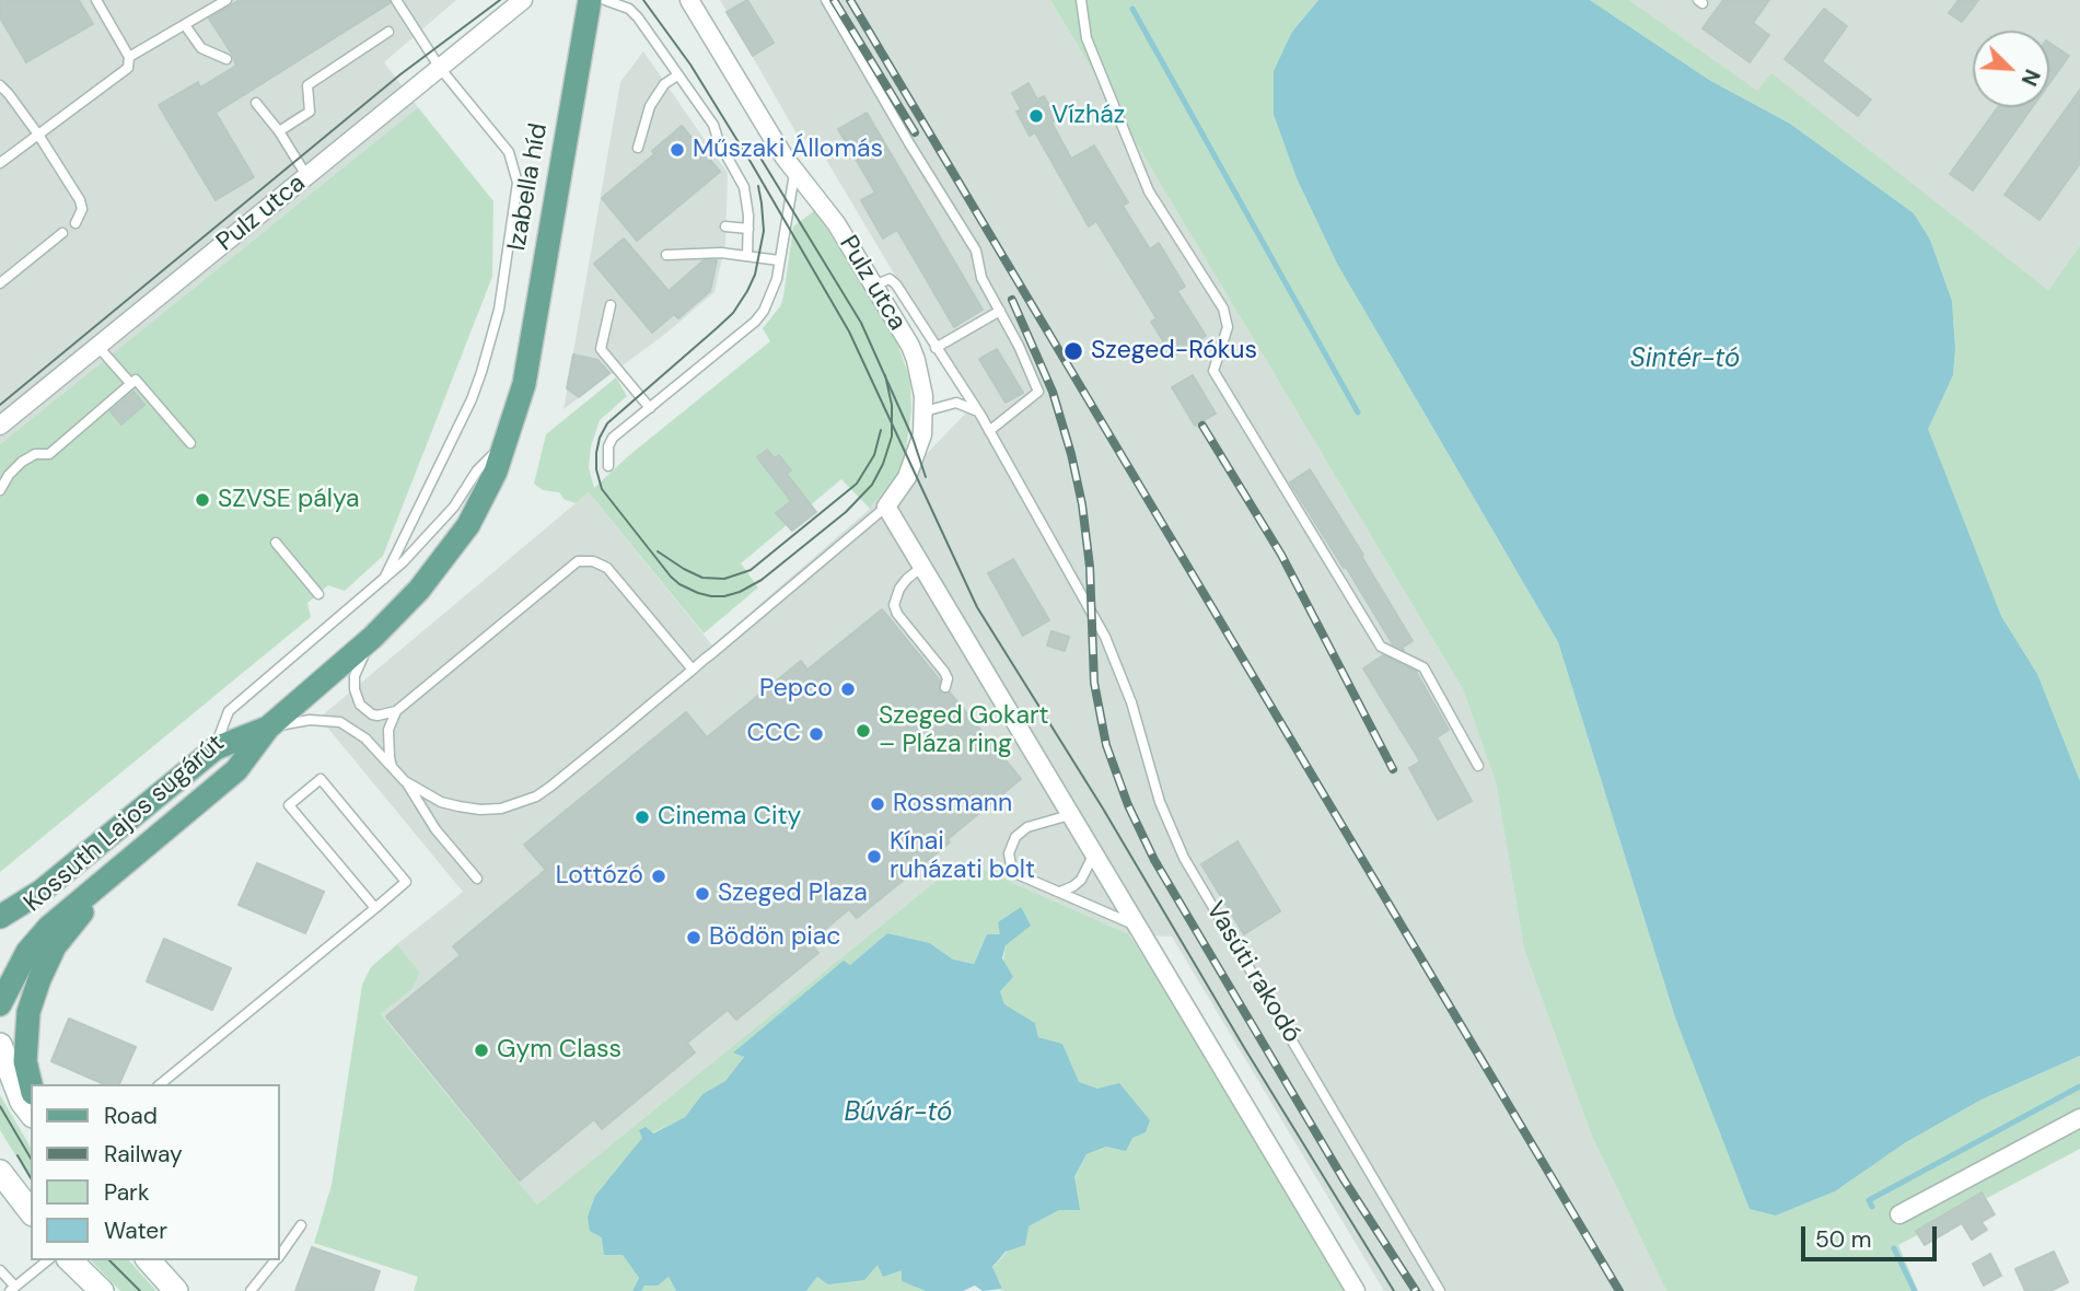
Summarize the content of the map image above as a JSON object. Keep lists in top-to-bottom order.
{
  "streets": {
    "main road": ["Izabella híd", "Kossuth Lajos sugárút"],
    "street": ["Pulz utca"],
    "lane": ["Vasúti rakodó"]
  },
  "crossings": [
    ["Izabella híd", "Kossuth Lajos sugárút"],
    ["Pulz utca", "Vasúti rakodó"]
  ],
  "water": ["Sintér-tó", "Búvár-tó"],
  "places": [
    "Vízház",
    "Műszaki Állomás",
    "Szeged-Rókus",
    "SZVSE pálya",
    "Pepco",
    "Szeged Gokart – Pláza ring",
    "CCC",
    "Rossmann",
    "Cinema City",
    "Kínai ruházati bolt",
    "Lottózó",
    "Szeged Plaza",
    "Bödön piac",
    "Gym Class"
  ],
  "legend": [
    "Road",
    "Railway",
    "Park",
    "Water"
  ],
  "scale_bar": "50 m",
  "north": "bottom right"
}
